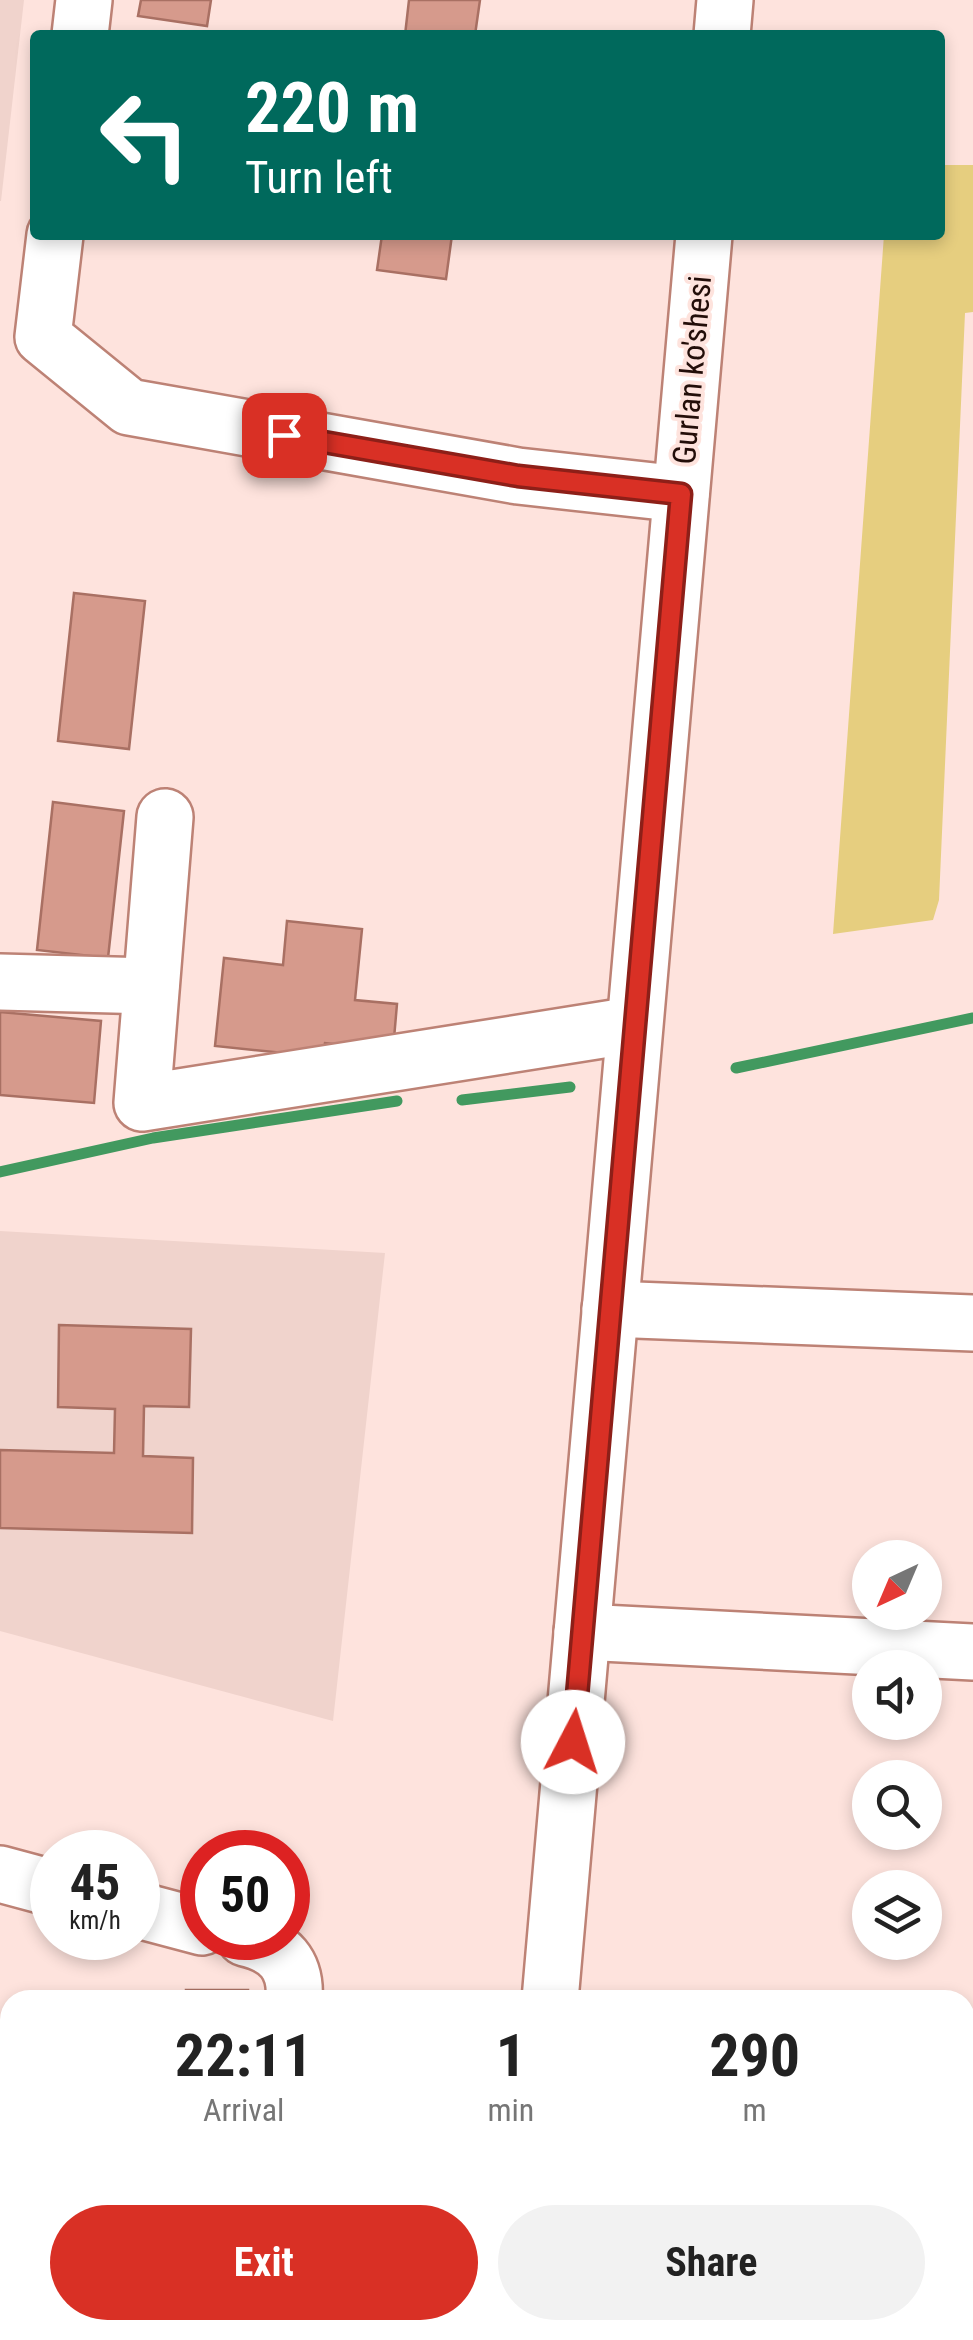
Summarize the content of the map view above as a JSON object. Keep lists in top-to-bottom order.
{
  "streets": {
    "main road": ["Gurlan ko'shesi"]
  },
  "north": "bottom left",
  "page": {
    "turn": ["220 m", "Turn left"],
    "speed": "45 km/h",
    "limit": "50",
    "eta": [
      "22:11",
      "Arrival",
      "1",
      "min",
      "290",
      "m"
    ],
    "buttons": ["Exit", "Share"]
  }
}
